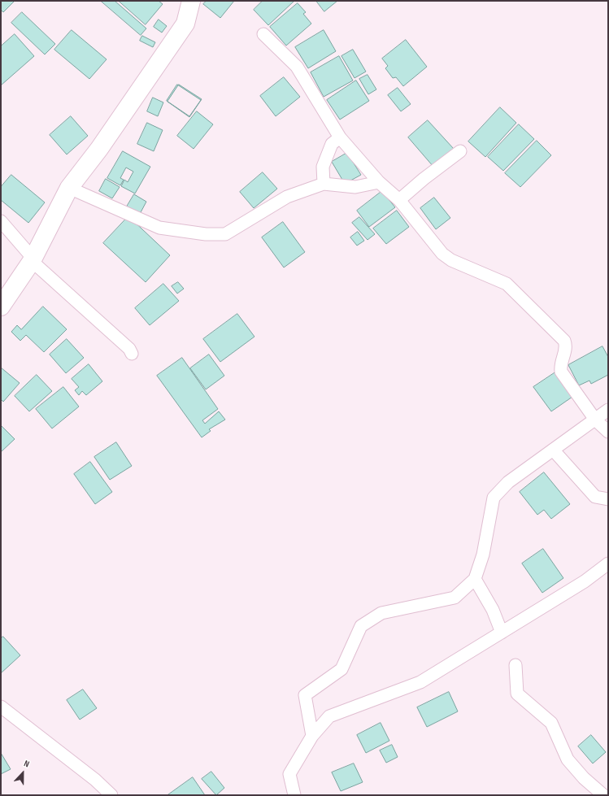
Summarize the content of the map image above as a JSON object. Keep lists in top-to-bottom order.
{
  "north": "top"
}
